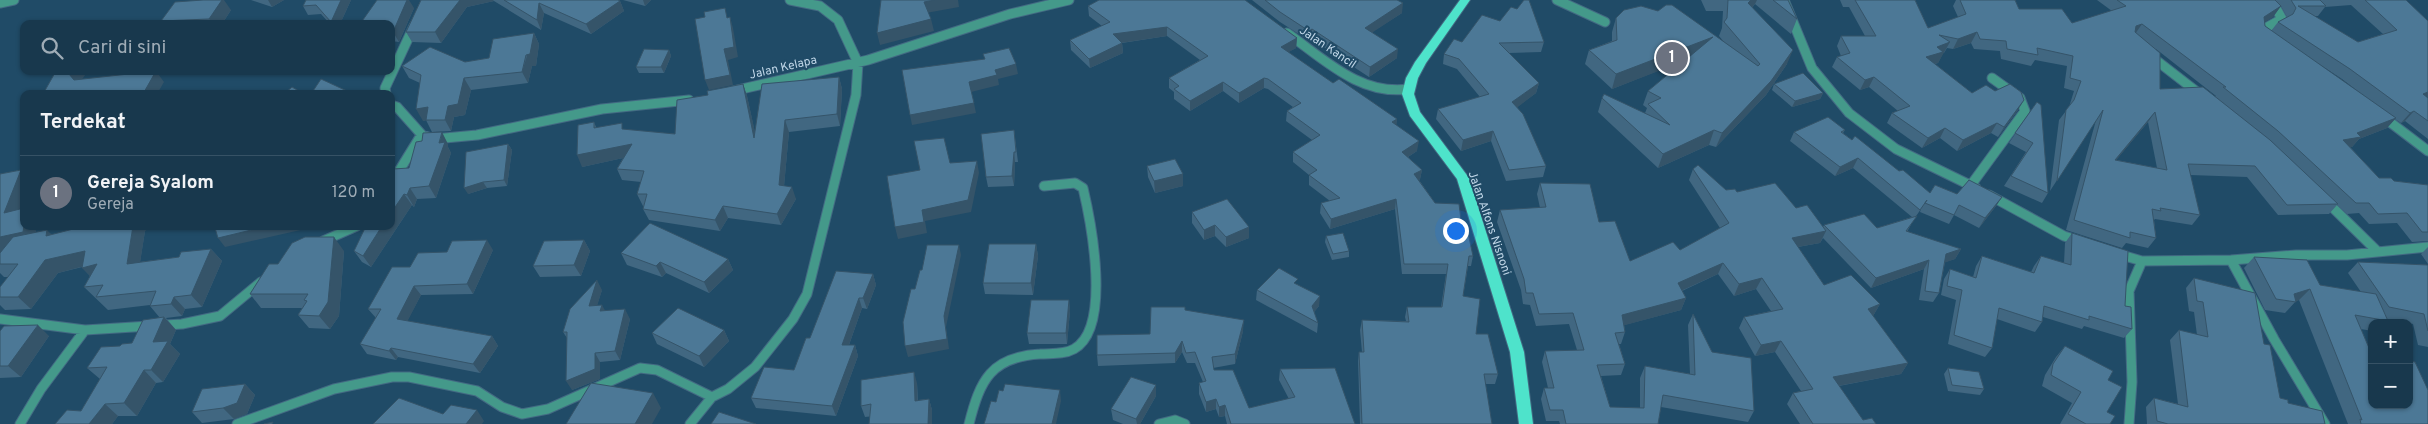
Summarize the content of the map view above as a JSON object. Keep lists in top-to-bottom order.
{
  "streets": {
    "main road": ["Jalan Alfons Nisnoni"],
    "street": ["Jalan Kancil", "Jalan Kelapa"]
  },
  "crossings": [
    ["Jalan Kancil", "Jalan Alfons Nisnoni"]
  ],
  "page": {
    "search": "Cari di sini",
    "pins": "1",
    "heading": "Terdekat",
    "list": [
      {
        "mark": "1",
        "name": "Gereja Syalom",
        "note": "Gereja",
        "value": "120 m"
      }
    ],
    "map_buttons": ["+", "−"]
  }
}
